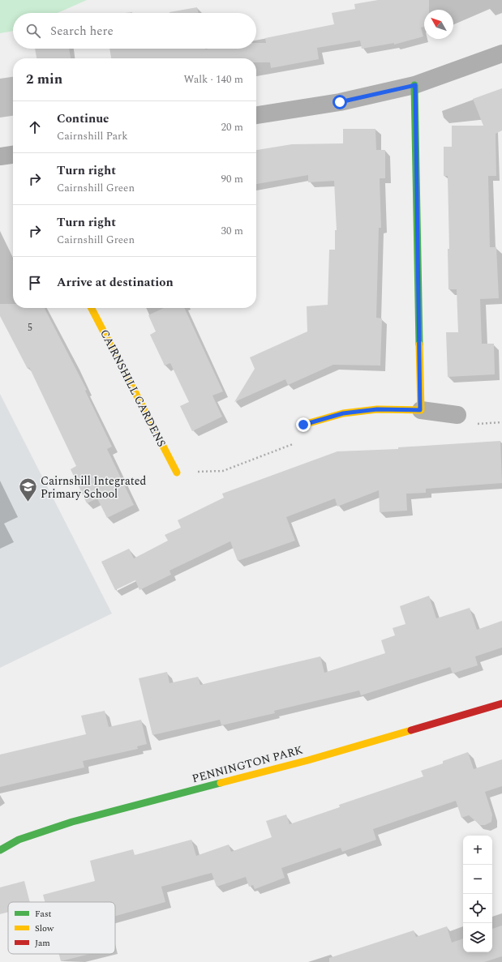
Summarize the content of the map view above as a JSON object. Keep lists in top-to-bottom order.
{
  "streets": {
    "street": ["CAIRNSHILL GARDENS", "PENNINGTON PARK"]
  },
  "places": {
    "school or university": ["Cairnshill Integrated Primary School"]
  },
  "house_numbers": ["5"],
  "legend": ["Fast", "Slow", "Jam"],
  "north": "top left",
  "page": {
    "search": "Search here",
    "heading": ["2 min", "Walk · 140 m"],
    "list": [
      ["Continue", "Cairnshill Park", "20 m"],
      ["Turn right", "Cairnshill Green", "90 m"],
      ["Turn right", "Cairnshill Green", "30 m"],
      "Arrive at destination"
    ],
    "map_buttons": ["+", "−"]
  }
}
